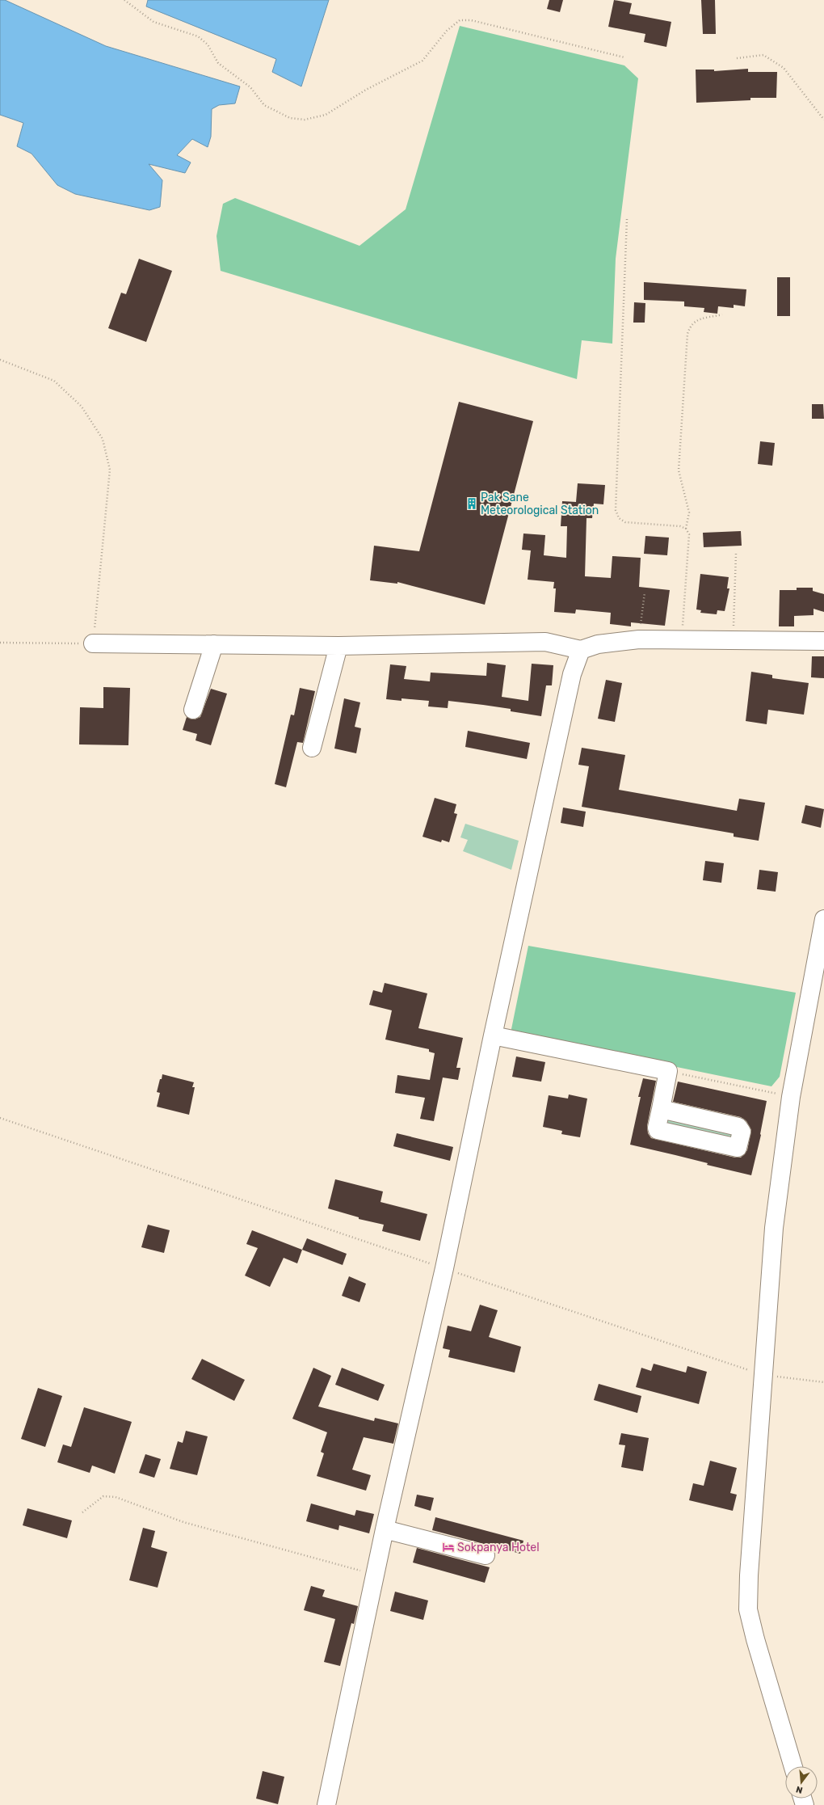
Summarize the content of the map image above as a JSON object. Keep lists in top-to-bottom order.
{
  "places": {
    "building": ["Pak Sane Meteorological Station"],
    "hotel": ["Sokpanya Hotel"]
  },
  "north": "bottom"
}
